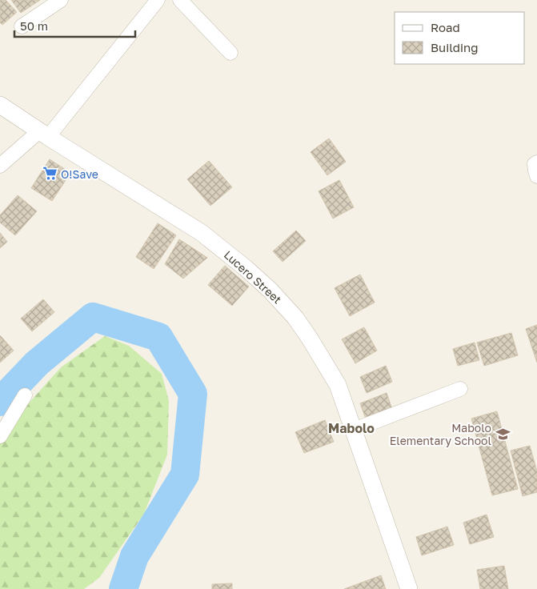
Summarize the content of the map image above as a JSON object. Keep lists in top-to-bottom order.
{
  "streets": {
    "street": ["Lucero Street"]
  },
  "districts": ["Mabolo"],
  "places": {
    "supermarket": ["O!Save"],
    "school or university": ["Mabolo Elementary School"]
  },
  "legend": ["Road", "Building"],
  "scale_bar": "50 m"
}
